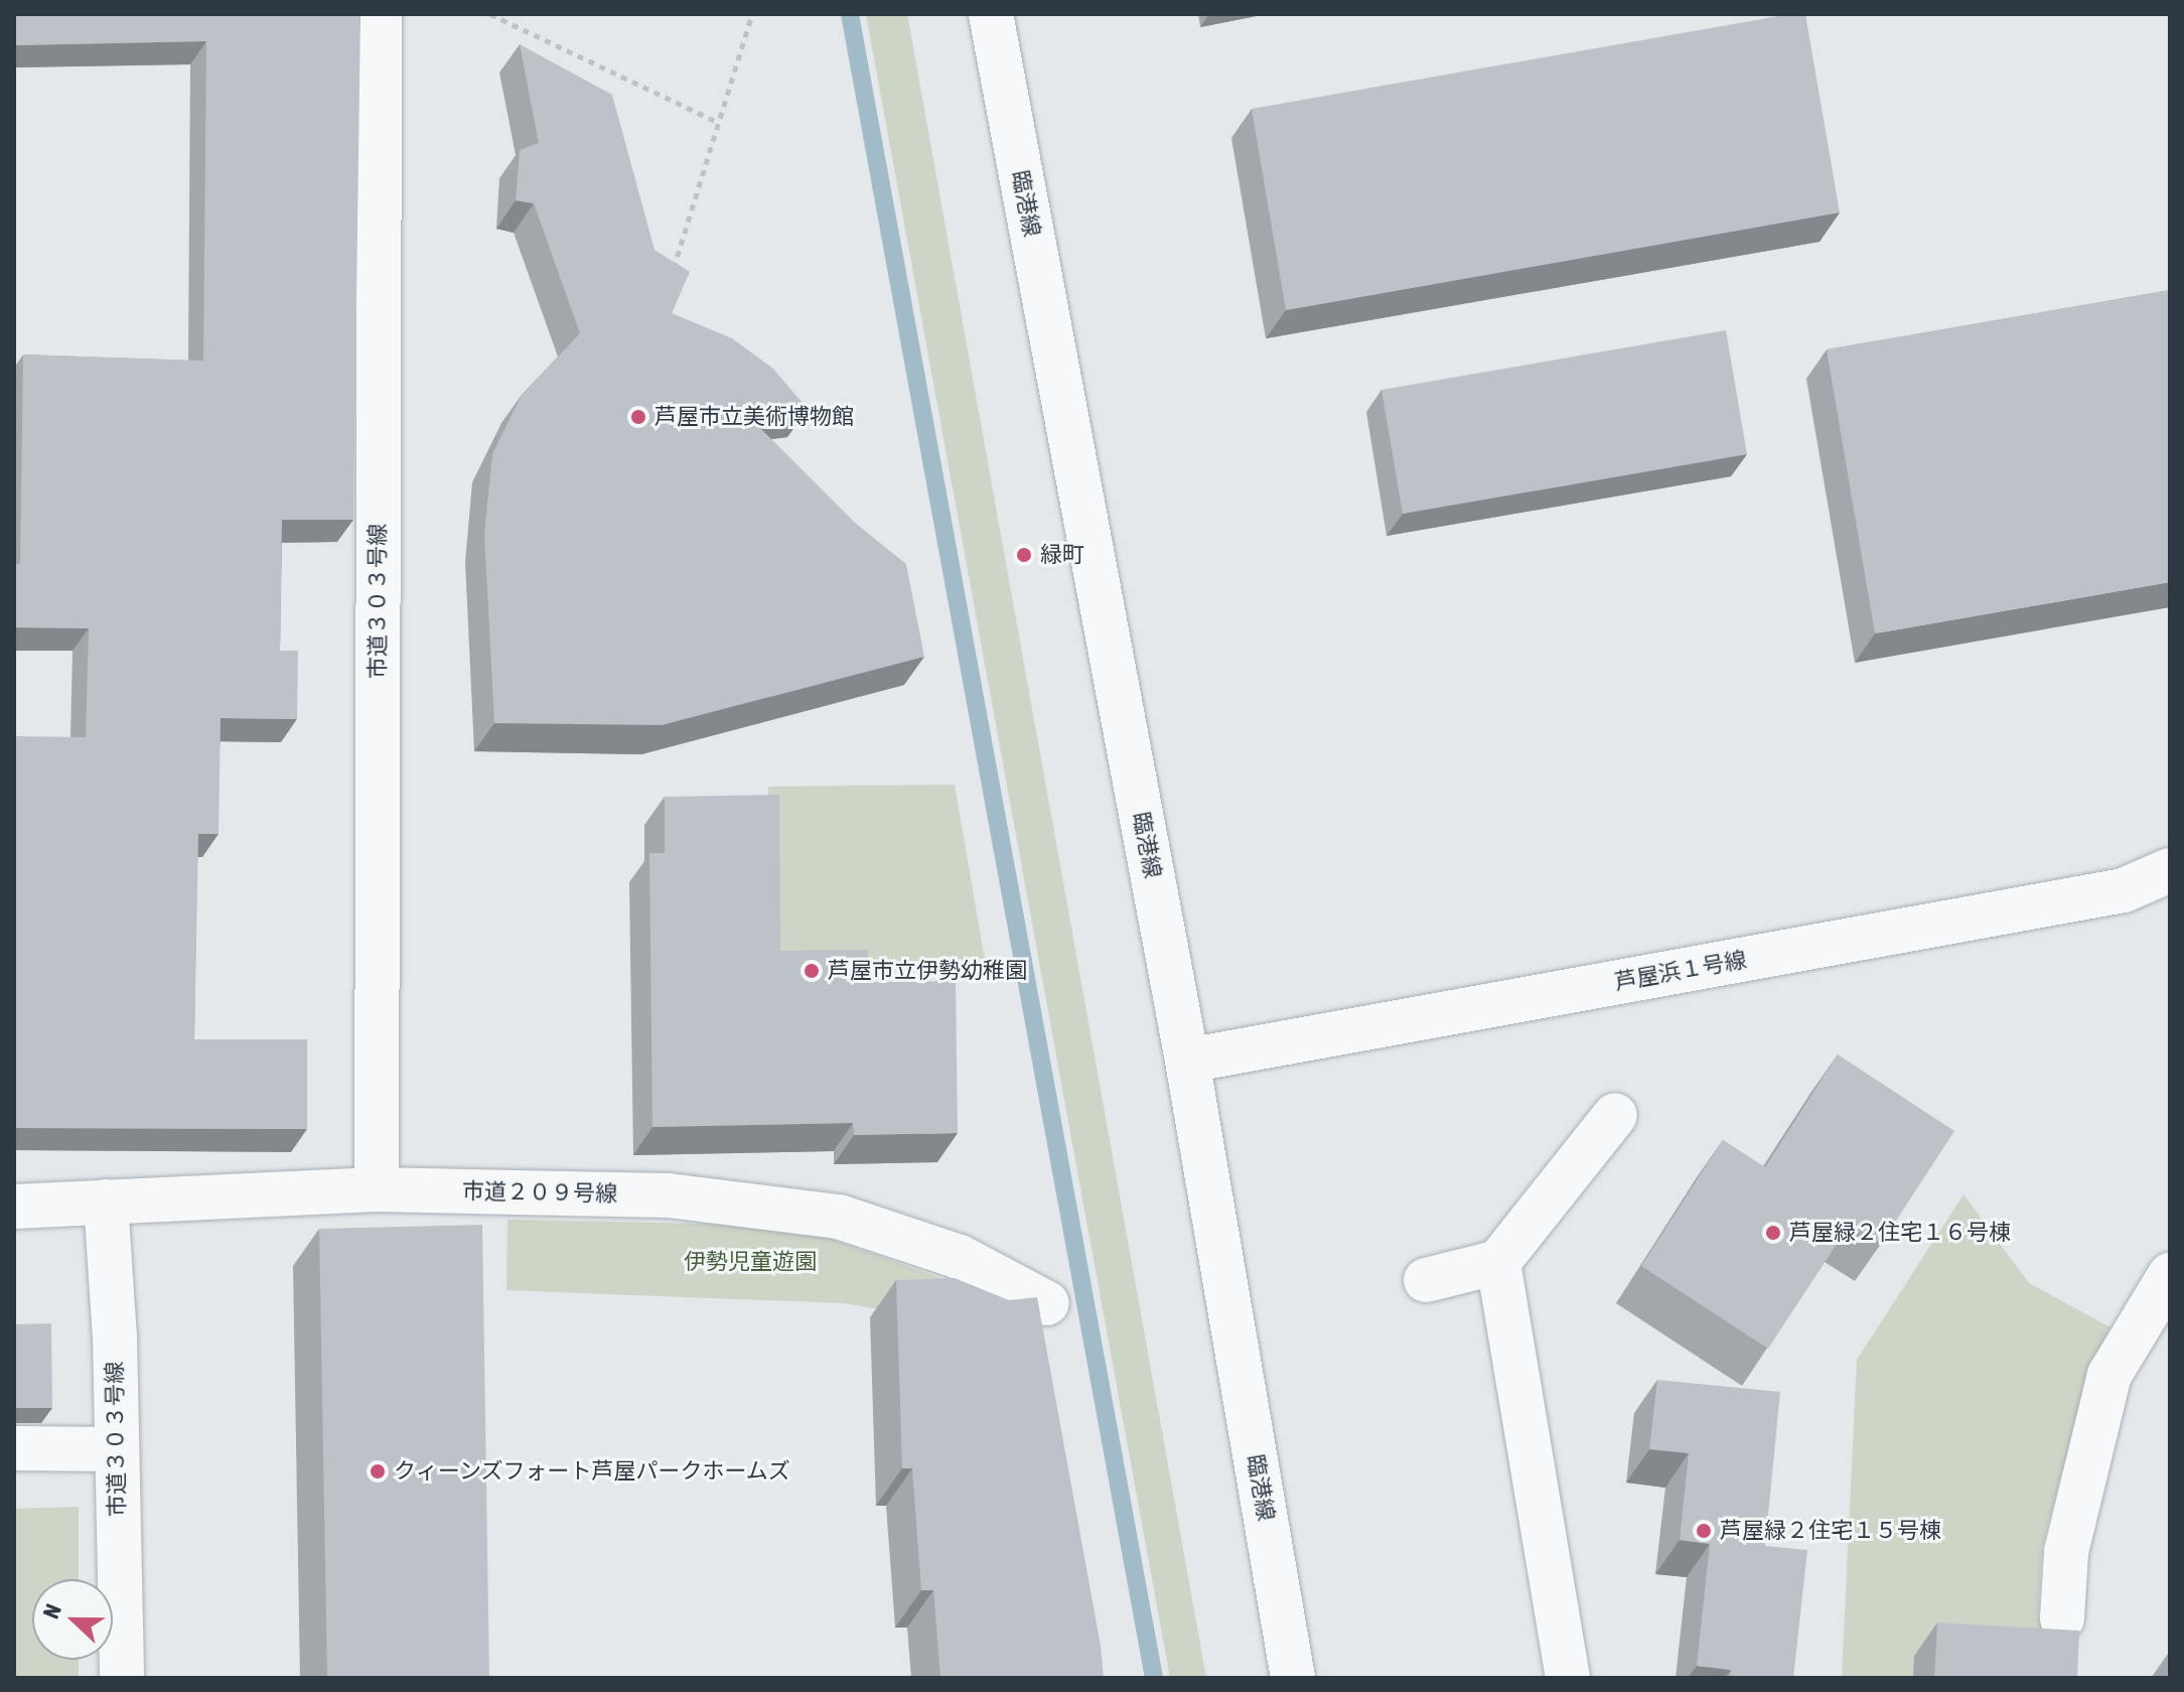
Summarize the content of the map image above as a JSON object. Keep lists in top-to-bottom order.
{
  "streets": {
    "street": [
      "臨港線",
      "市道３０３号線",
      "芦屋浜１号線",
      "市道２０９号線"
    ]
  },
  "crossings": [
    ["臨港線", "芦屋浜１号線"],
    ["市道３０３号線", "市道２０９号線"]
  ],
  "parks": ["伊勢児童遊園"],
  "places": [
    "芦屋市立美術博物館",
    "緑町",
    "芦屋市立伊勢幼稚園",
    "芦屋緑２住宅１６号棟",
    "クィーンズフォート芦屋パークホームズ",
    "芦屋緑２住宅１５号棟"
  ],
  "north": "left"
}
